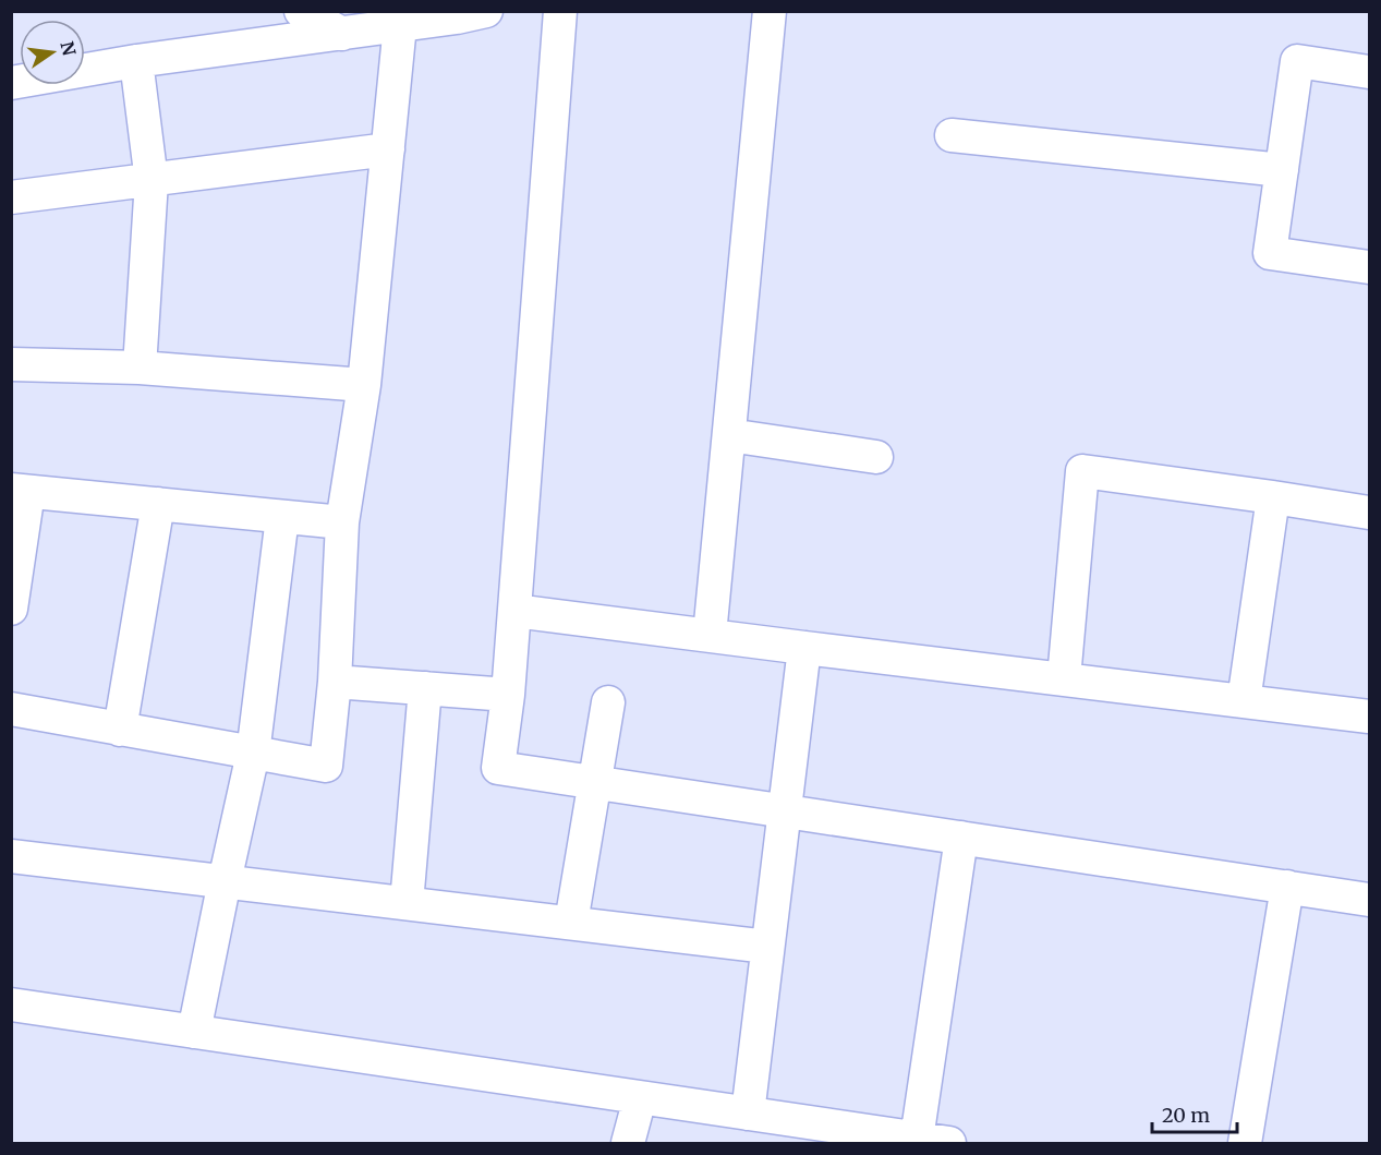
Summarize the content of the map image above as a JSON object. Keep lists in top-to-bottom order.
{
  "scale_bar": "20 m",
  "north": "right"
}
